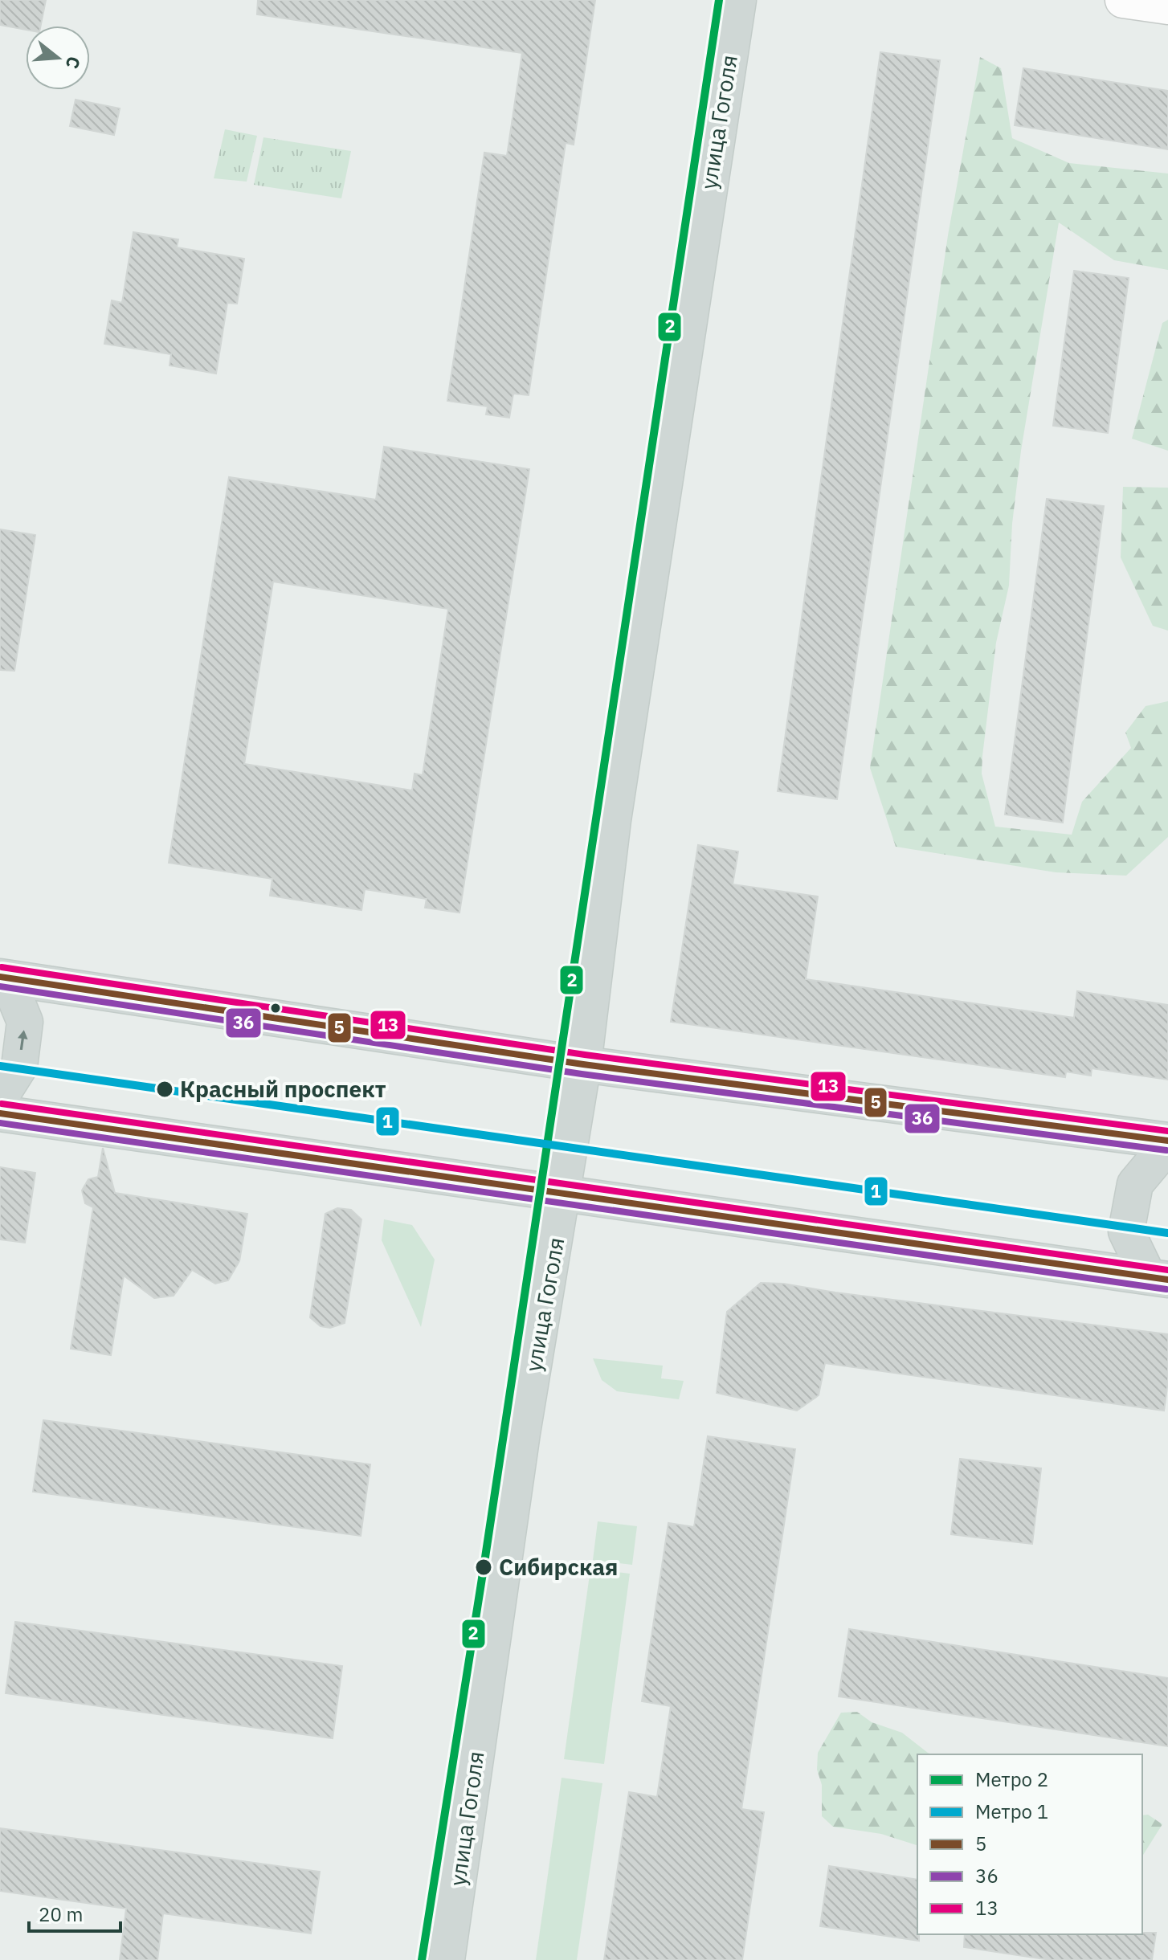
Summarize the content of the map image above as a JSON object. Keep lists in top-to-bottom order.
{
  "streets": {
    "main road": ["улица Гоголя"]
  },
  "places": ["Красный проспект", "Сибирская"],
  "lines": [
    "metro line 2",
    "transit line 13",
    "transit line 5",
    "transit line 36",
    "metro line 1"
  ],
  "legend": [
    "Метро 2",
    "Метро 1",
    "5",
    "36",
    "13"
  ],
  "scale_bar": "20 m",
  "north": "right"
}
